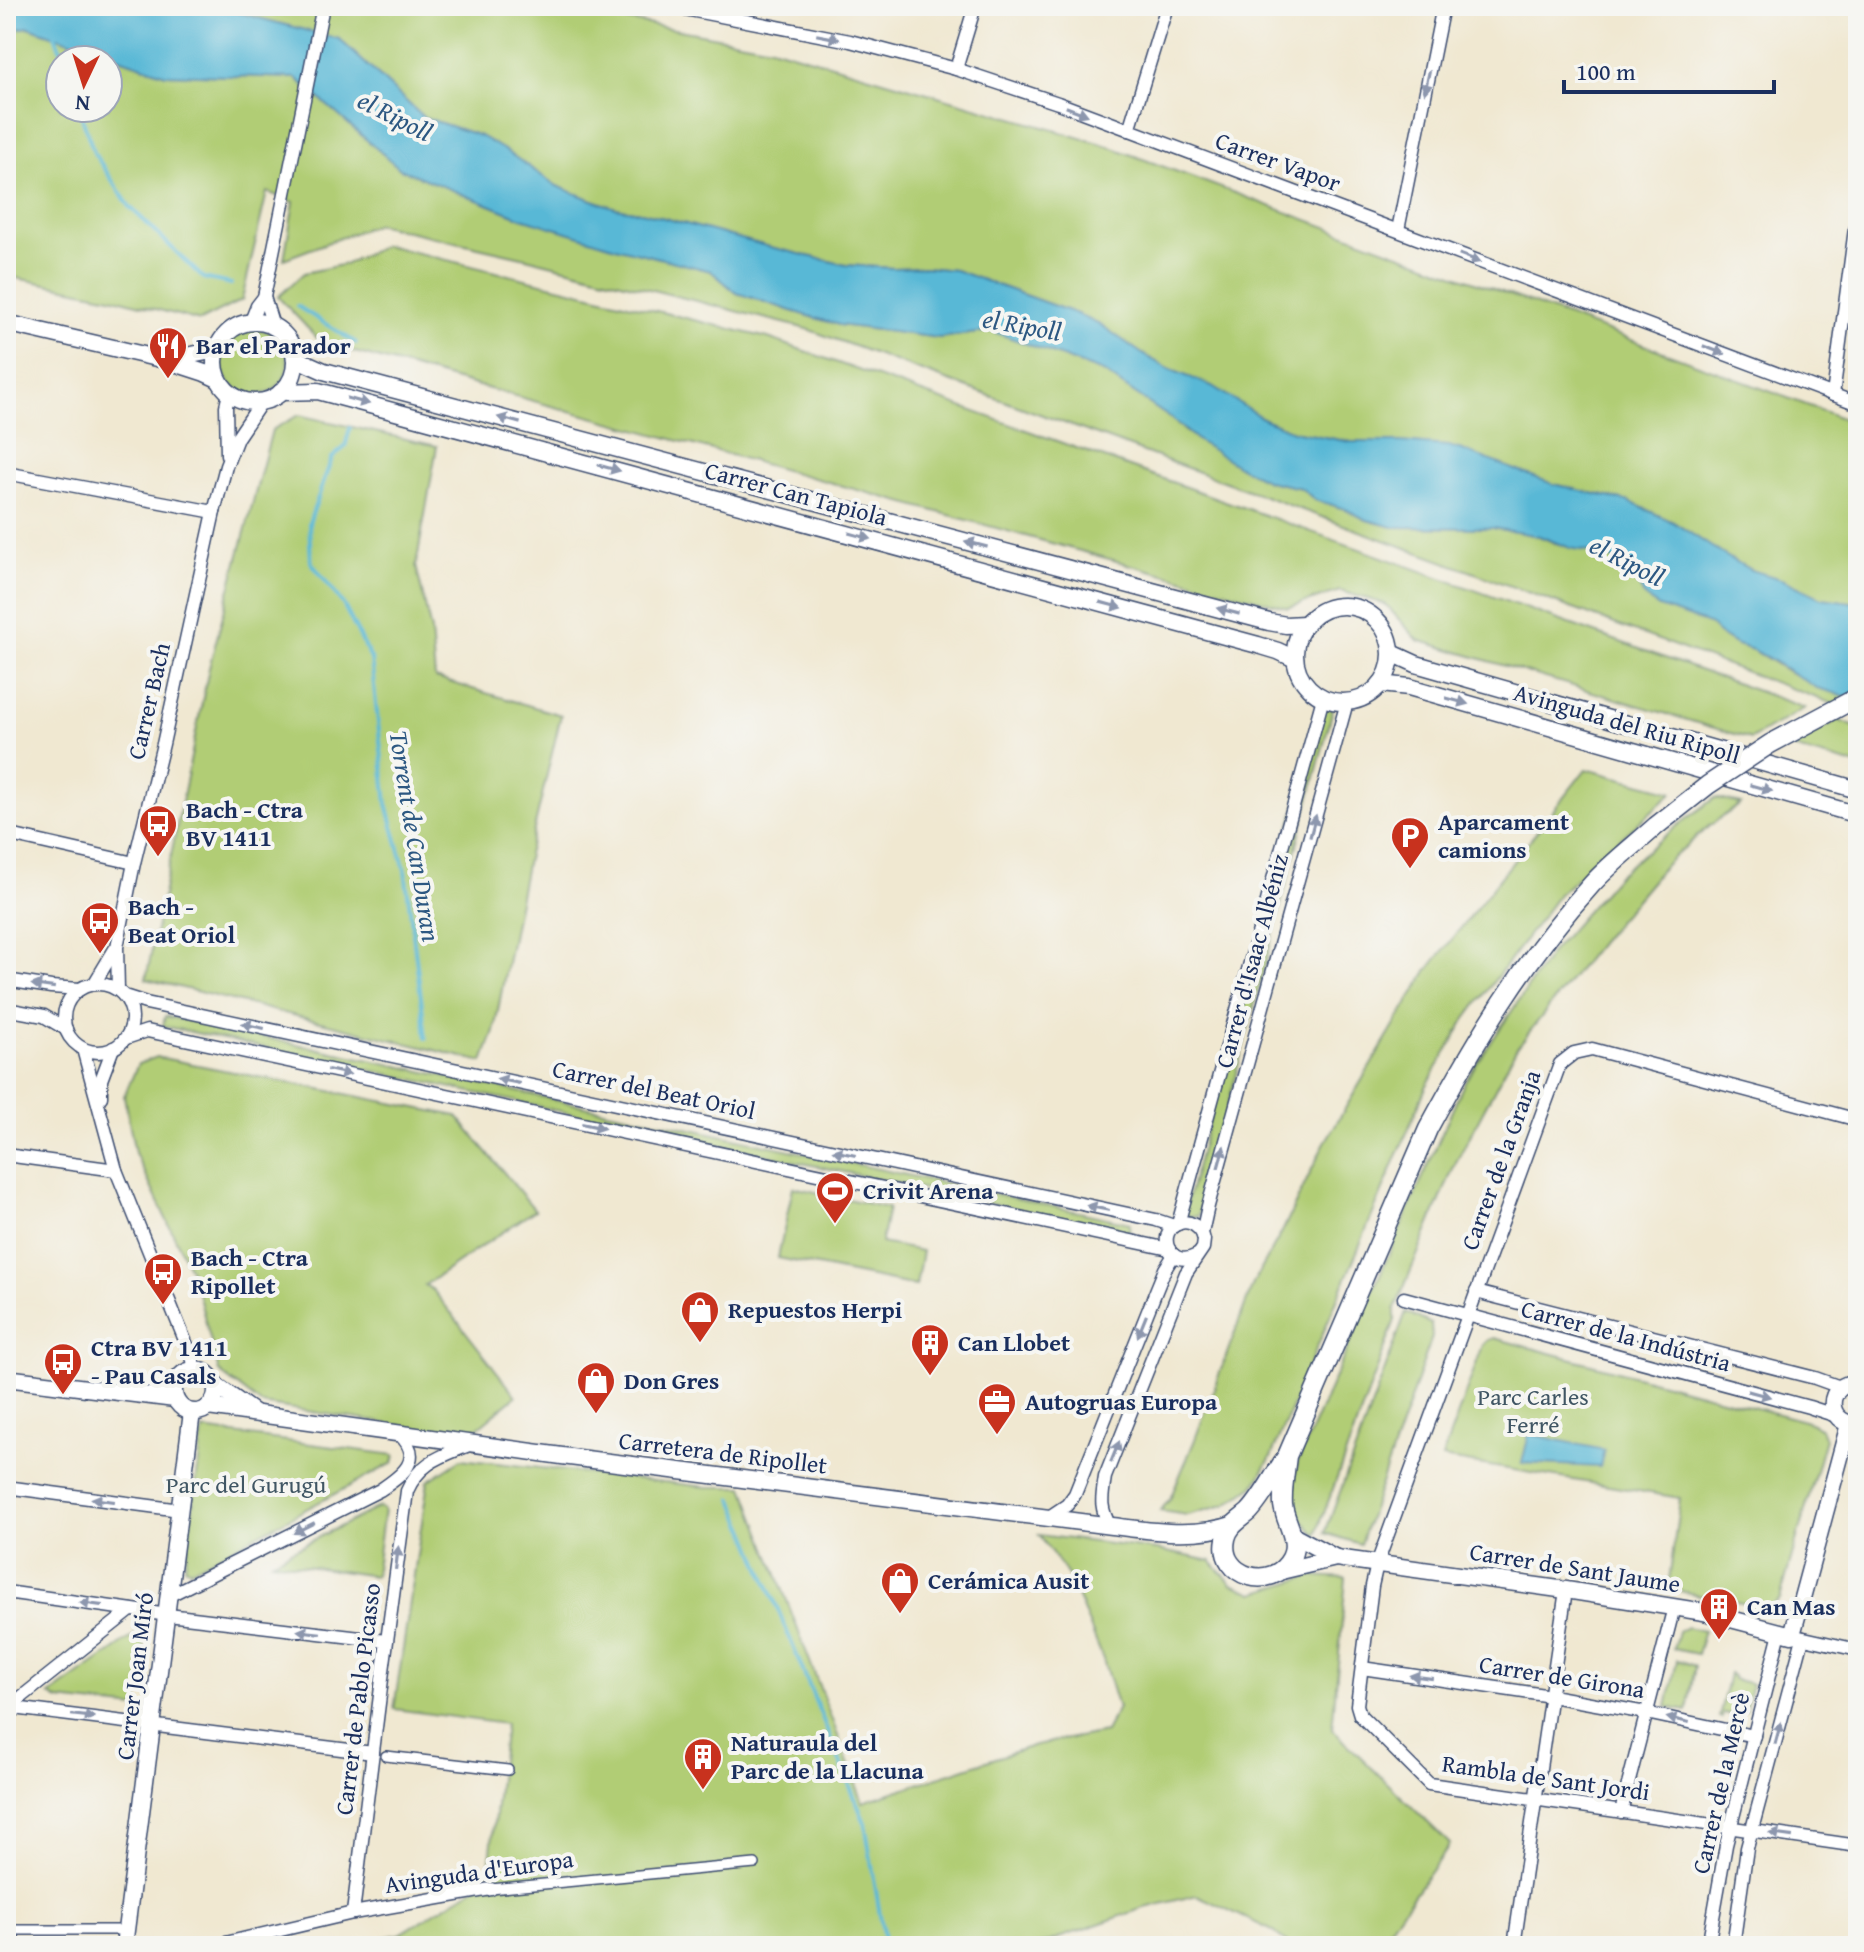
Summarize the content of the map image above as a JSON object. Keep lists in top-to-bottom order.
{
  "streets": {
    "street": [
      "Carrer Vapor",
      "Carrer Can Tapiola",
      "Carrer Bach",
      "Avinguda del Riu Ripoll",
      "Carrer d'Isaac Albéniz",
      "Carrer del Beat Oriol",
      "Carrer de la Granja",
      "Carrer de la Indústria",
      "Carretera de Ripollet",
      "Carrer de Sant Jaume",
      "Carrer Joan Miró",
      "Carrer de Girona",
      "Carrer de Pablo Picasso",
      "Rambla de Sant Jordi",
      "Carrer de la Mercè",
      "Avinguda d'Europa"
    ]
  },
  "crossings": [
    ["Carrer Can Tapiola", "Carrer Bach"],
    ["Carrer Can Tapiola", "Avinguda del Riu Ripoll"],
    ["Carrer Can Tapiola", "Carrer d'Isaac Albéniz"],
    ["Carrer Bach", "Carrer del Beat Oriol"],
    ["Avinguda del Riu Ripoll", "Carrer d'Isaac Albéniz"],
    ["Carrer d'Isaac Albéniz", "Carrer del Beat Oriol"],
    ["Carrer d'Isaac Albéniz", "Carretera de Ripollet"],
    ["Carrer de la Granja", "Carrer de la Indústria"],
    ["Carrer de la Granja", "Carrer de Sant Jaume"],
    ["Carrer de la Granja", "Rambla de Sant Jordi"],
    ["Carretera de Ripollet", "Carrer de Sant Jaume"],
    ["Carretera de Ripollet", "Carrer Joan Miró"],
    ["Carrer de Sant Jaume", "Rambla de Sant Jordi"],
    ["Carrer de Sant Jaume", "Carrer de la Mercè"],
    ["Carrer de Girona", "Rambla de Sant Jordi"],
    ["Carrer de Girona", "Carrer de la Mercè"],
    ["Carrer de Pablo Picasso", "Avinguda d'Europa"],
    ["Rambla de Sant Jordi", "Carrer de la Mercè"]
  ],
  "one_way": ["Carrer Vapor", "Carrer de Girona", "Carrer de Pablo Picasso"],
  "water": ["el Ripoll", "Torrent de Can Duran"],
  "parks": ["Parc Carles Ferré", "Parc del Gurugú"],
  "places": {
    "restaurant": ["Bar el Parador"],
    "bus stop": [
      "Bach - Ctra BV 1411",
      "Bach - Beat Oriol",
      "Bach - Ctra Ripollet",
      "Ctra BV 1411 - Pau Casals"
    ],
    "parking": ["Aparcament camions"],
    "sports": ["Crivit Arena"],
    "shop": ["Repuestos Herpi", "Don Gres", "Cerámica Ausit"],
    "building": ["Can Llobet", "Can Mas", "Naturaula del Parc de la Llacuna"],
    "office": ["Autogruas Europa"]
  },
  "scale_bar": "100 m",
  "north": "bottom"
}
